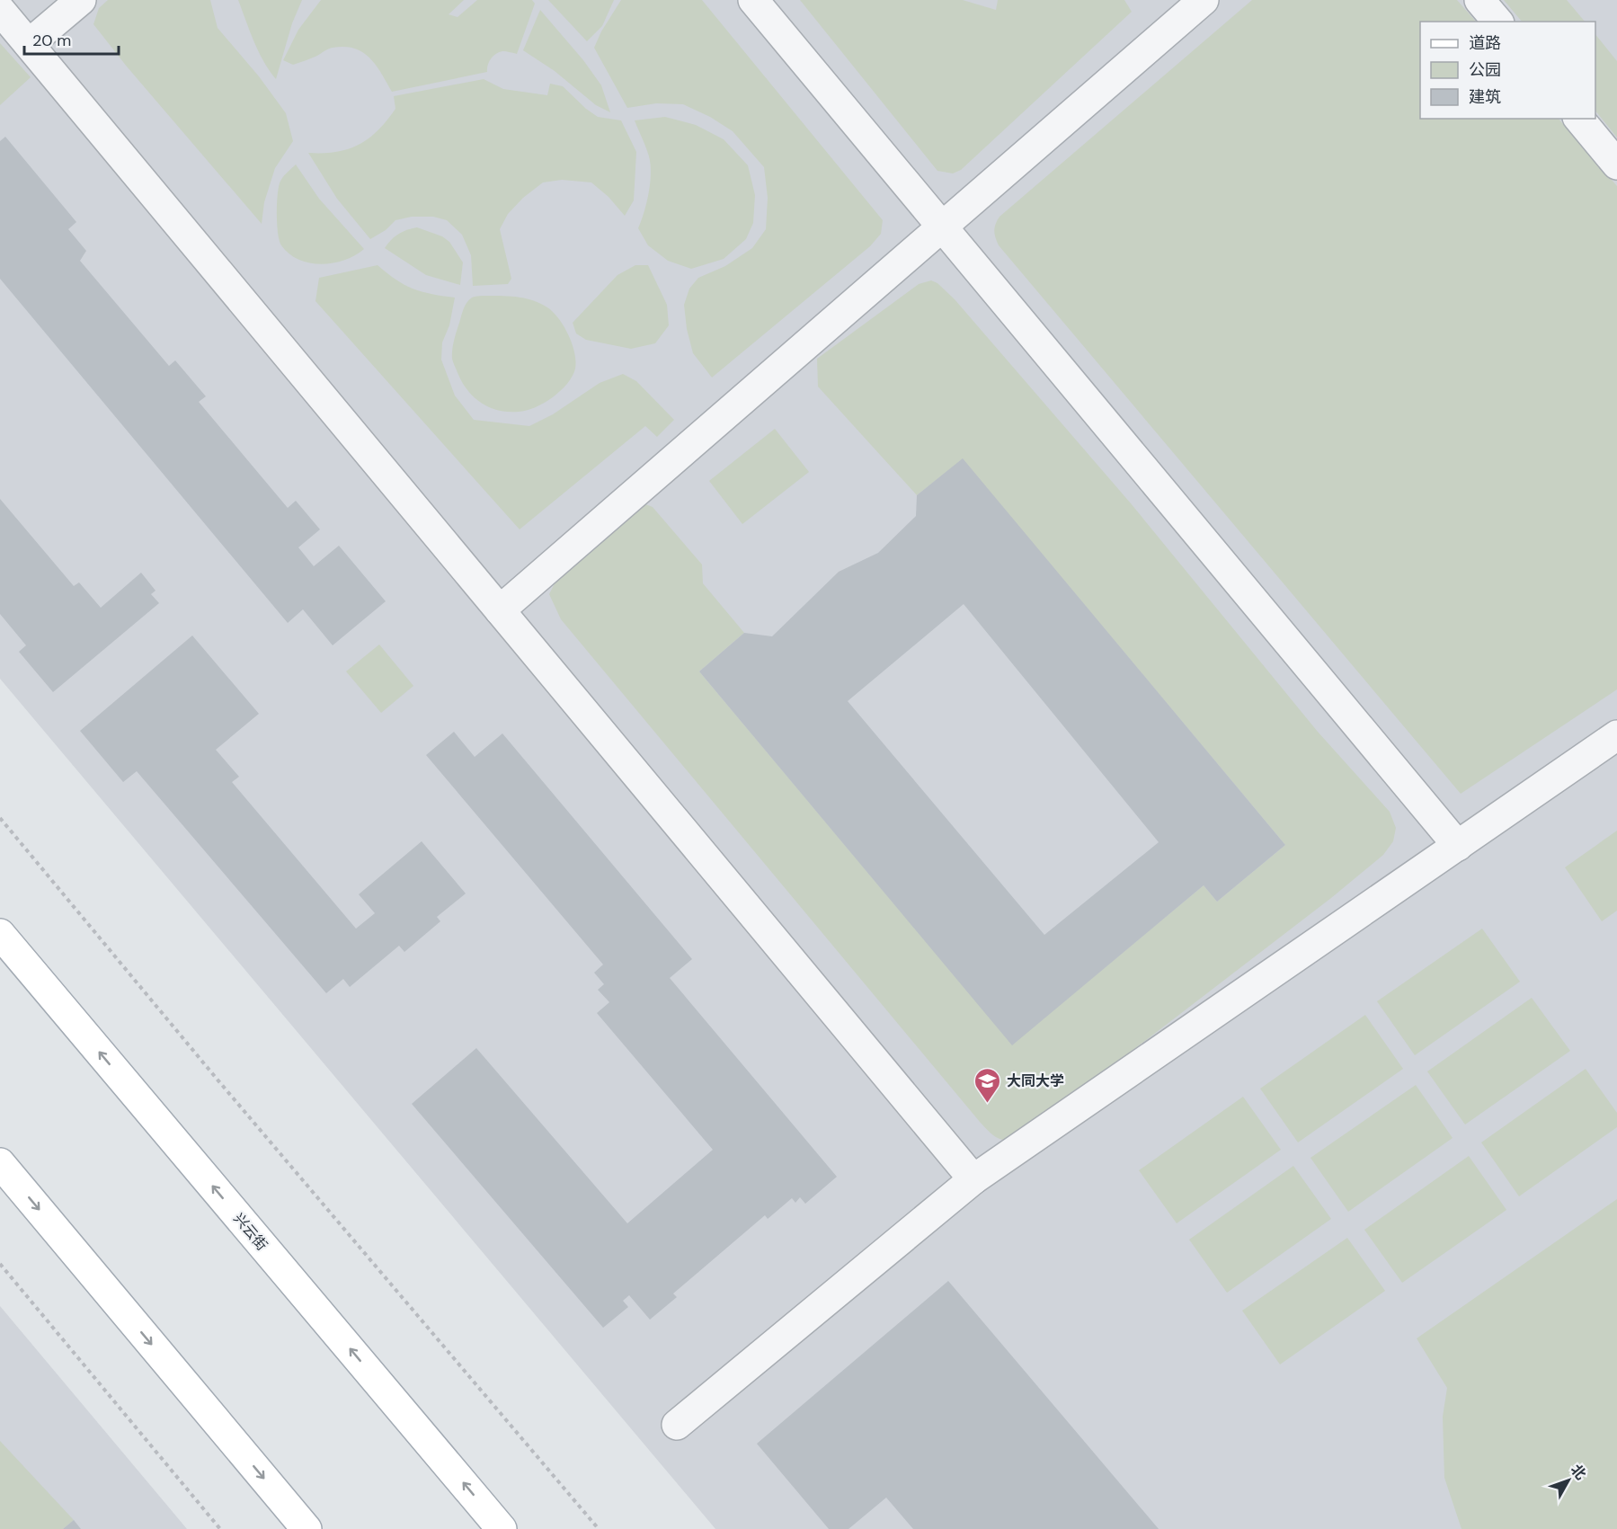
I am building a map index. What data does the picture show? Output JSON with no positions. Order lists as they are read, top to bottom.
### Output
{
  "streets": {
    "main road": ["兴云街"]
  },
  "places": {
    "school or university": ["大同大学"]
  },
  "legend": ["道路", "公园", "建筑"],
  "scale_bar": "20 m",
  "north": "top right"
}
